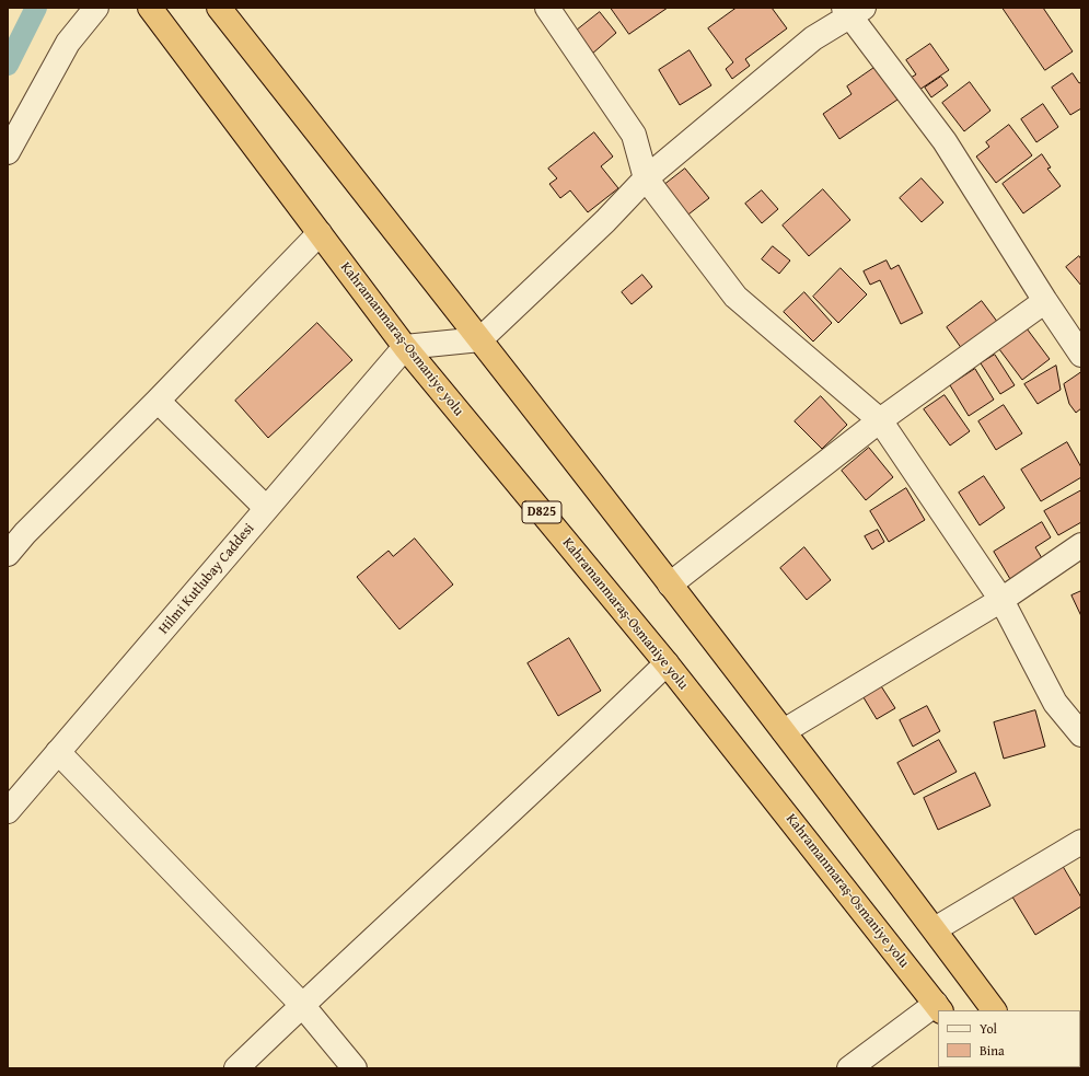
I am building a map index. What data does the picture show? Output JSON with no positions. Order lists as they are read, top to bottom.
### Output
{
  "streets": {
    "highway": ["Kahramanmaraş-Osmaniye yolu", "D825"],
    "street": ["Hilmi Kutlubay Caddesi"]
  },
  "crossings": [
    ["Kahramanmaraş-Osmaniye yolu", "Hilmi Kutlubay Caddesi"]
  ],
  "legend": ["Yol", "Bina"]
}
